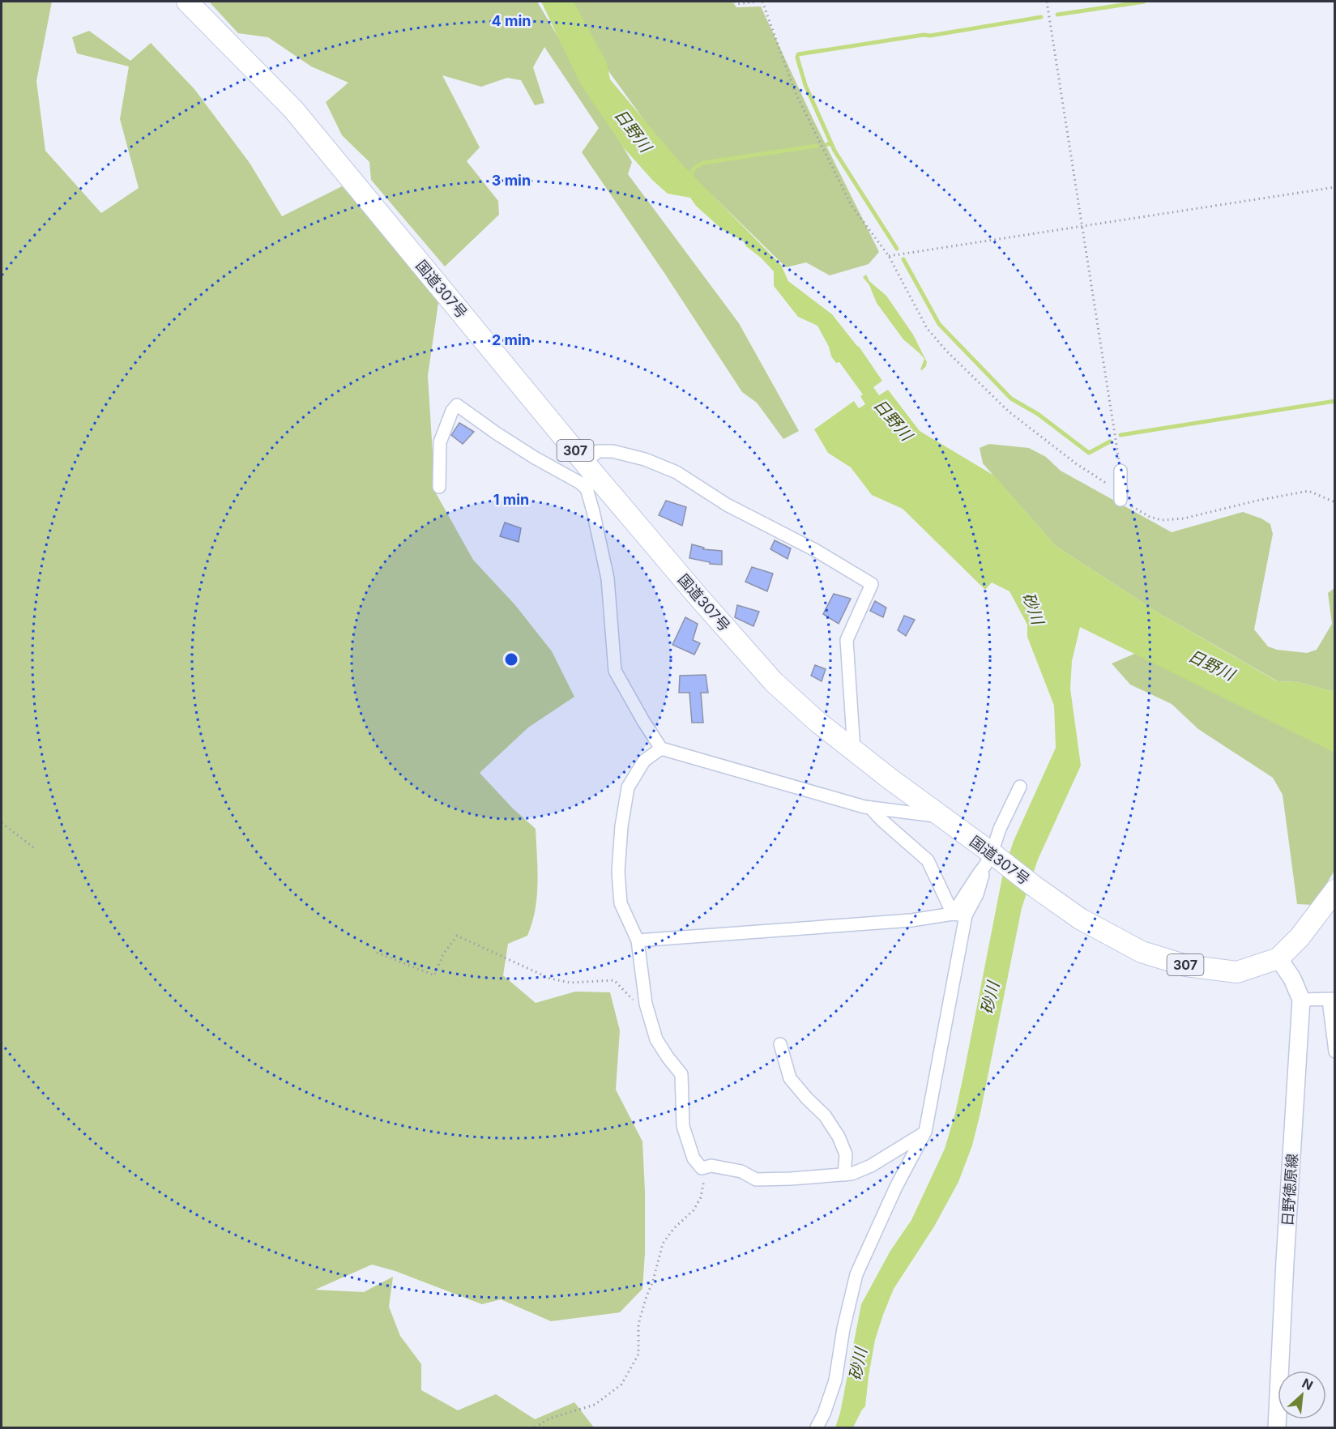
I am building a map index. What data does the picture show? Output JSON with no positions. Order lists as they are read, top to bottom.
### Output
{
  "streets": {
    "highway": ["国道307号", "307"],
    "main road": ["日野徳原線"]
  },
  "crossings": [
    ["国道307号", "日野徳原線"]
  ],
  "water": ["日野川", "砂川"],
  "north": "top right",
  "rings": [
    "4 min",
    "3 min",
    "2 min",
    "1 min"
  ]
}
